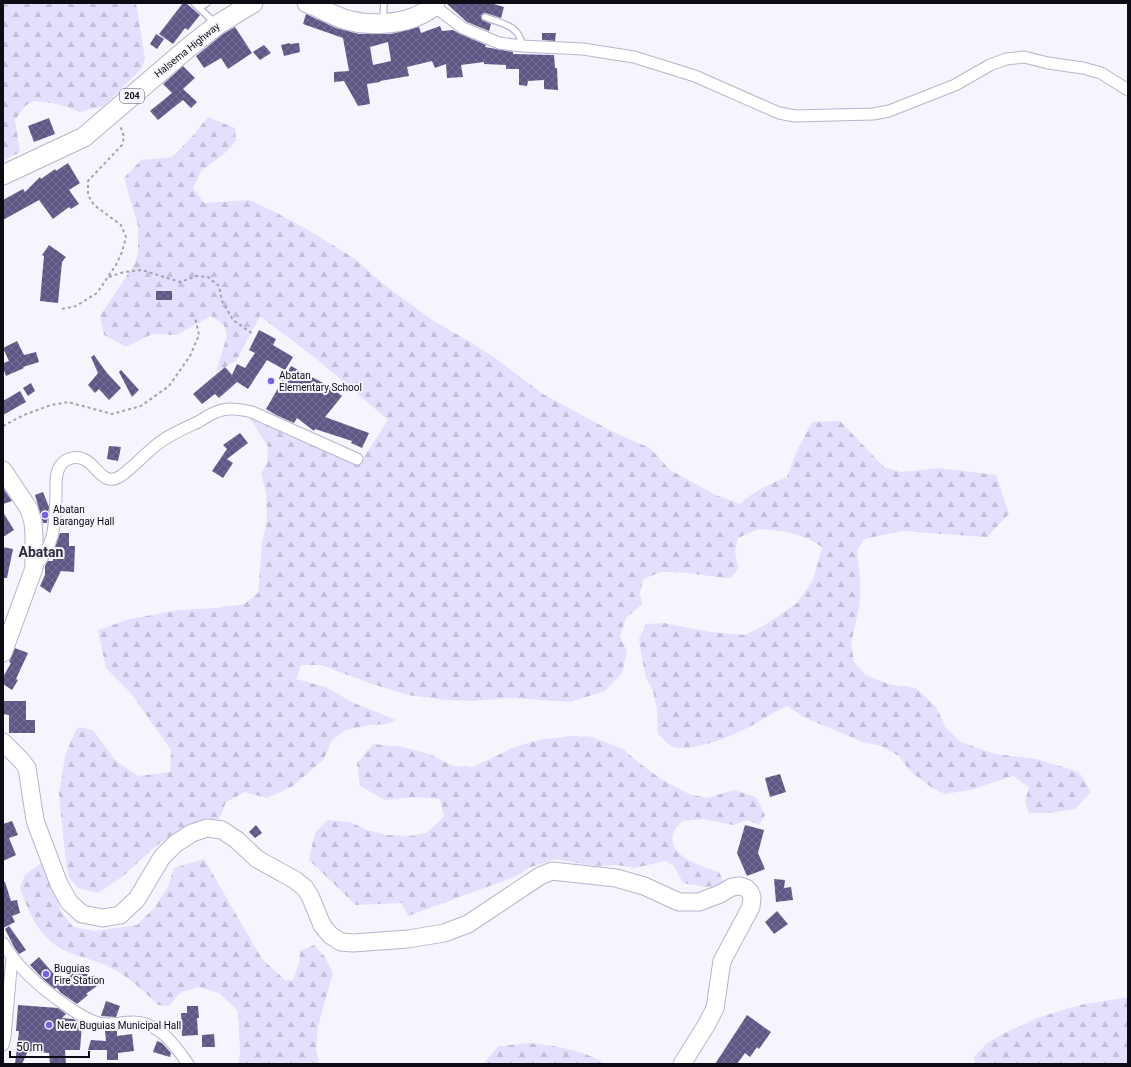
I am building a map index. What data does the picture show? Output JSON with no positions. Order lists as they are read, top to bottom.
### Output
{
  "streets": {
    "highway": ["Halsema Highway", "204"]
  },
  "districts": ["Abatan"],
  "places": [
    "Abatan Elementary School",
    "Abatan Barangay Hall",
    "Buguias Fire Station",
    "New Buguias Municipal Hall"
  ],
  "scale_bar": "50 m"
}
